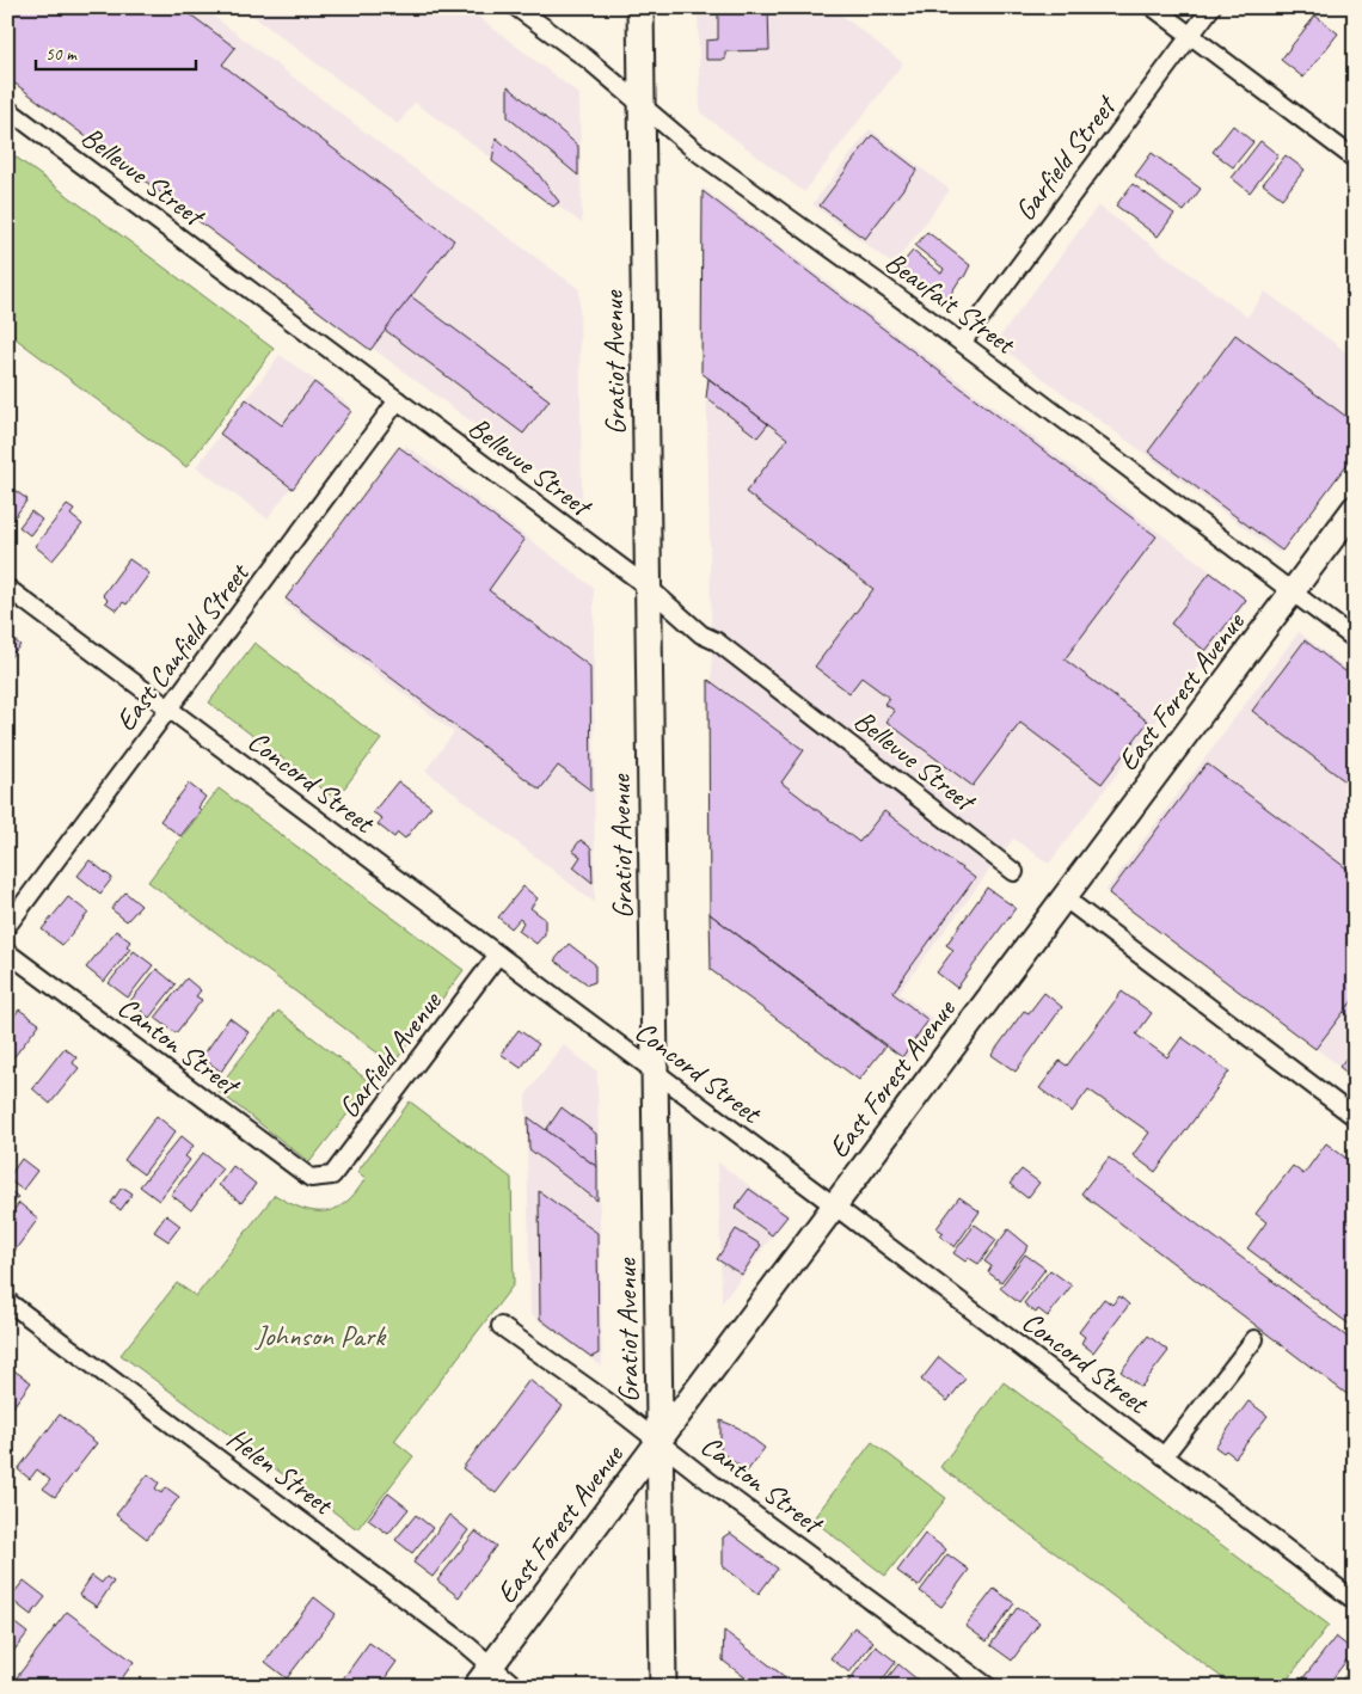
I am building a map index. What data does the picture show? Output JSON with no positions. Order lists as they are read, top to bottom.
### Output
{
  "streets": {
    "main road": ["Gratiot Avenue", "East Forest Avenue"],
    "street": [
      "Garfield Street",
      "Bellevue Street",
      "Beaufait Street",
      "East Canfield Street",
      "Concord Street",
      "Canton Street",
      "Garfield Avenue",
      "Helen Street"
    ]
  },
  "crossings": [
    ["Garfield Street", "Beaufait Street"],
    ["Bellevue Street", "Gratiot Avenue"],
    ["Bellevue Street", "East Canfield Street"],
    ["Beaufait Street", "Gratiot Avenue"],
    ["Beaufait Street", "East Forest Avenue"],
    ["Gratiot Avenue", "East Forest Avenue"],
    ["Gratiot Avenue", "Concord Street"],
    ["Gratiot Avenue", "Canton Street"],
    ["East Canfield Street", "Concord Street"],
    ["East Forest Avenue", "Concord Street"],
    ["East Forest Avenue", "Canton Street"],
    ["East Forest Avenue", "Helen Street"],
    ["Concord Street", "Garfield Avenue"],
    ["Canton Street", "Garfield Avenue"]
  ],
  "parks": ["Johnson Park"],
  "scale_bar": "50 m"
}
